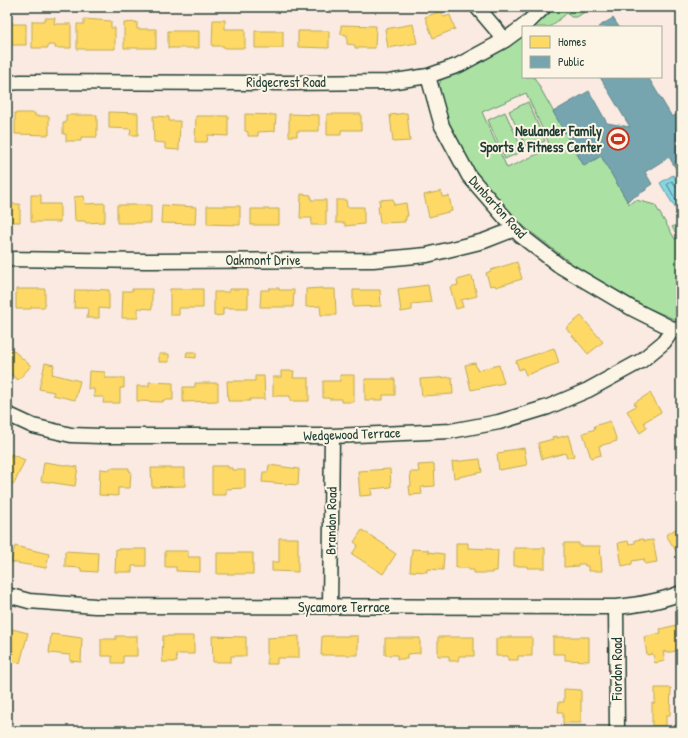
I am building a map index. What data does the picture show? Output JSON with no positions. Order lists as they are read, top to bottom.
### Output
{
  "streets": {
    "street": [
      "Ridgecrest Road",
      "Dunbarton Road",
      "Oakmont Drive",
      "Wedgewood Terrace",
      "Brandon Road",
      "Sycamore Terrace",
      "Fiordon Road"
    ]
  },
  "crossings": [
    ["Ridgecrest Road", "Dunbarton Road"],
    ["Dunbarton Road", "Oakmont Drive"],
    ["Dunbarton Road", "Wedgewood Terrace"],
    ["Wedgewood Terrace", "Brandon Road"],
    ["Brandon Road", "Sycamore Terrace"],
    ["Sycamore Terrace", "Fiordon Road"]
  ],
  "places": {
    "sports": ["Neulander Family Sports & Fitness Center"]
  },
  "legend": ["Homes", "Public"]
}
